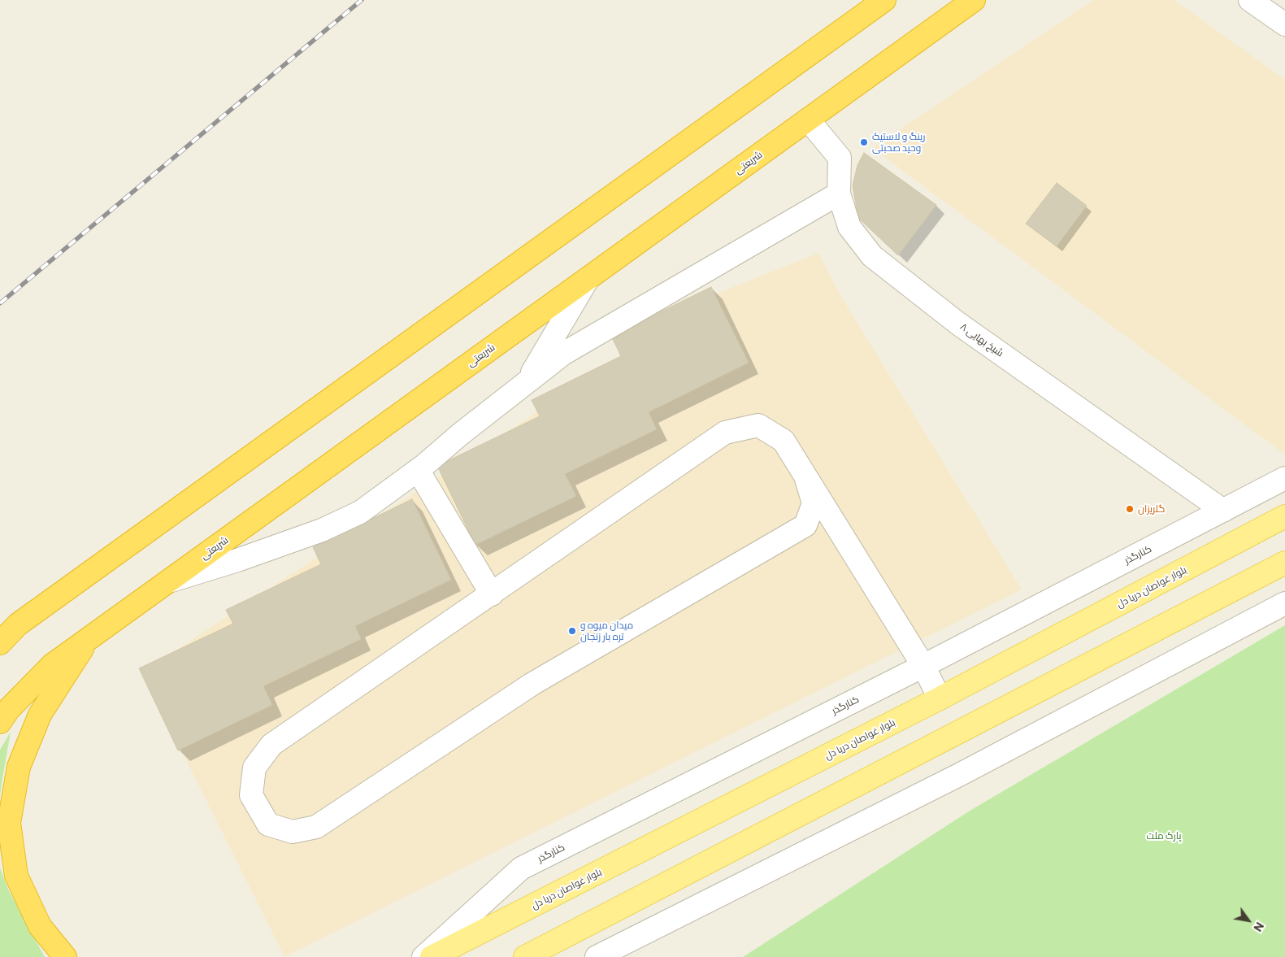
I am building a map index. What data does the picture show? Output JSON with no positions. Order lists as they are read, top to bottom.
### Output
{
  "streets": {
    "highway": ["شریعتی"],
    "main road": ["بلوار غواصان دریا دل"],
    "street": ["شیخ بهایی ۸", "کنارگذر"]
  },
  "crossings": [
    ["شریعتی", "شیخ بهایی ۸"],
    ["شیخ بهایی ۸", "کنارگذر"]
  ],
  "parks": ["پارک ملت"],
  "places": ["رینگ و لاستیک وحید صحبتی", "گلریزان", "میدان میوه و تره بار زنجان"],
  "north": "bottom right"
}
